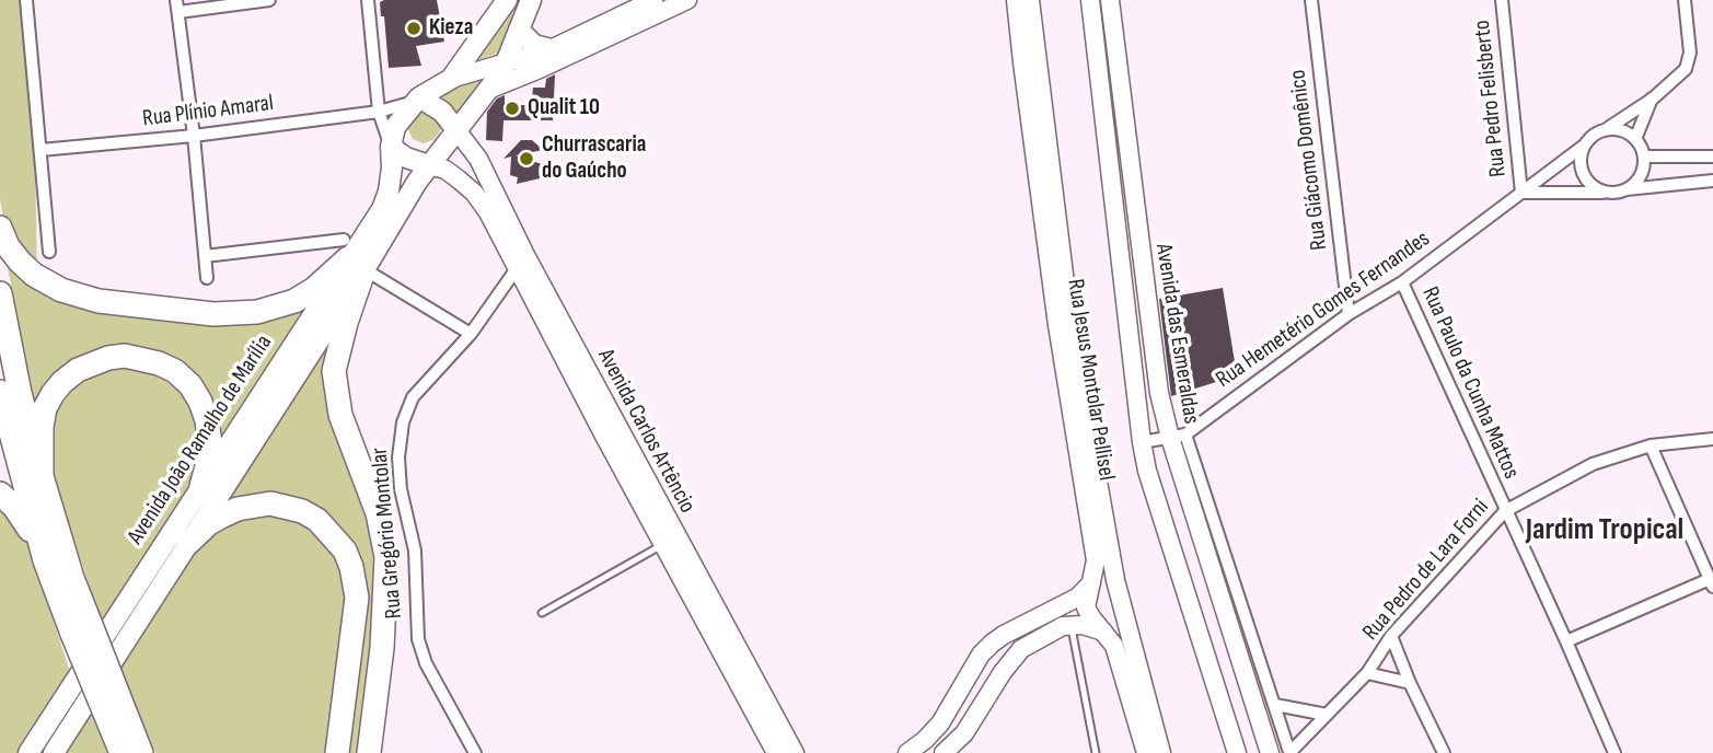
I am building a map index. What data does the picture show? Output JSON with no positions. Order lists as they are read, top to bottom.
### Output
{
  "streets": {
    "main road": [
      "Avenida das Esmeraldas",
      "Rua Jesus Montolar Pellisel",
      "Avenida Carlos Artêncio",
      "Avenida João Ramalho de Marília"
    ],
    "street": [
      "Rua Pedro Felisberto",
      "Rua Plínio Amaral",
      "Rua Giácomo Domênico",
      "Rua Hemetério Gomes Fernandes",
      "Rua Paulo da Cunha Mattos",
      "Rua Gregório Montolar",
      "Rua Pedro de Lara Forni"
    ]
  },
  "crossings": [
    ["Rua Pedro Felisberto", "Rua Hemetério Gomes Fernandes"],
    ["Rua Plínio Amaral", "Avenida Carlos Artêncio"],
    ["Rua Plínio Amaral", "Avenida João Ramalho de Marília"],
    ["Rua Giácomo Domênico", "Rua Hemetério Gomes Fernandes"],
    ["Rua Hemetério Gomes Fernandes", "Avenida das Esmeraldas"],
    ["Rua Hemetério Gomes Fernandes", "Rua Paulo da Cunha Mattos"],
    ["Rua Paulo da Cunha Mattos", "Rua Pedro de Lara Forni"],
    ["Avenida Carlos Artêncio", "Avenida João Ramalho de Marília"],
    ["Avenida Carlos Artêncio", "Rua Gregório Montolar"]
  ],
  "districts": ["Jardim Tropical"],
  "places": ["Kieza", "Qualit 10", "Churrascaria do Gaúcho"]
}
